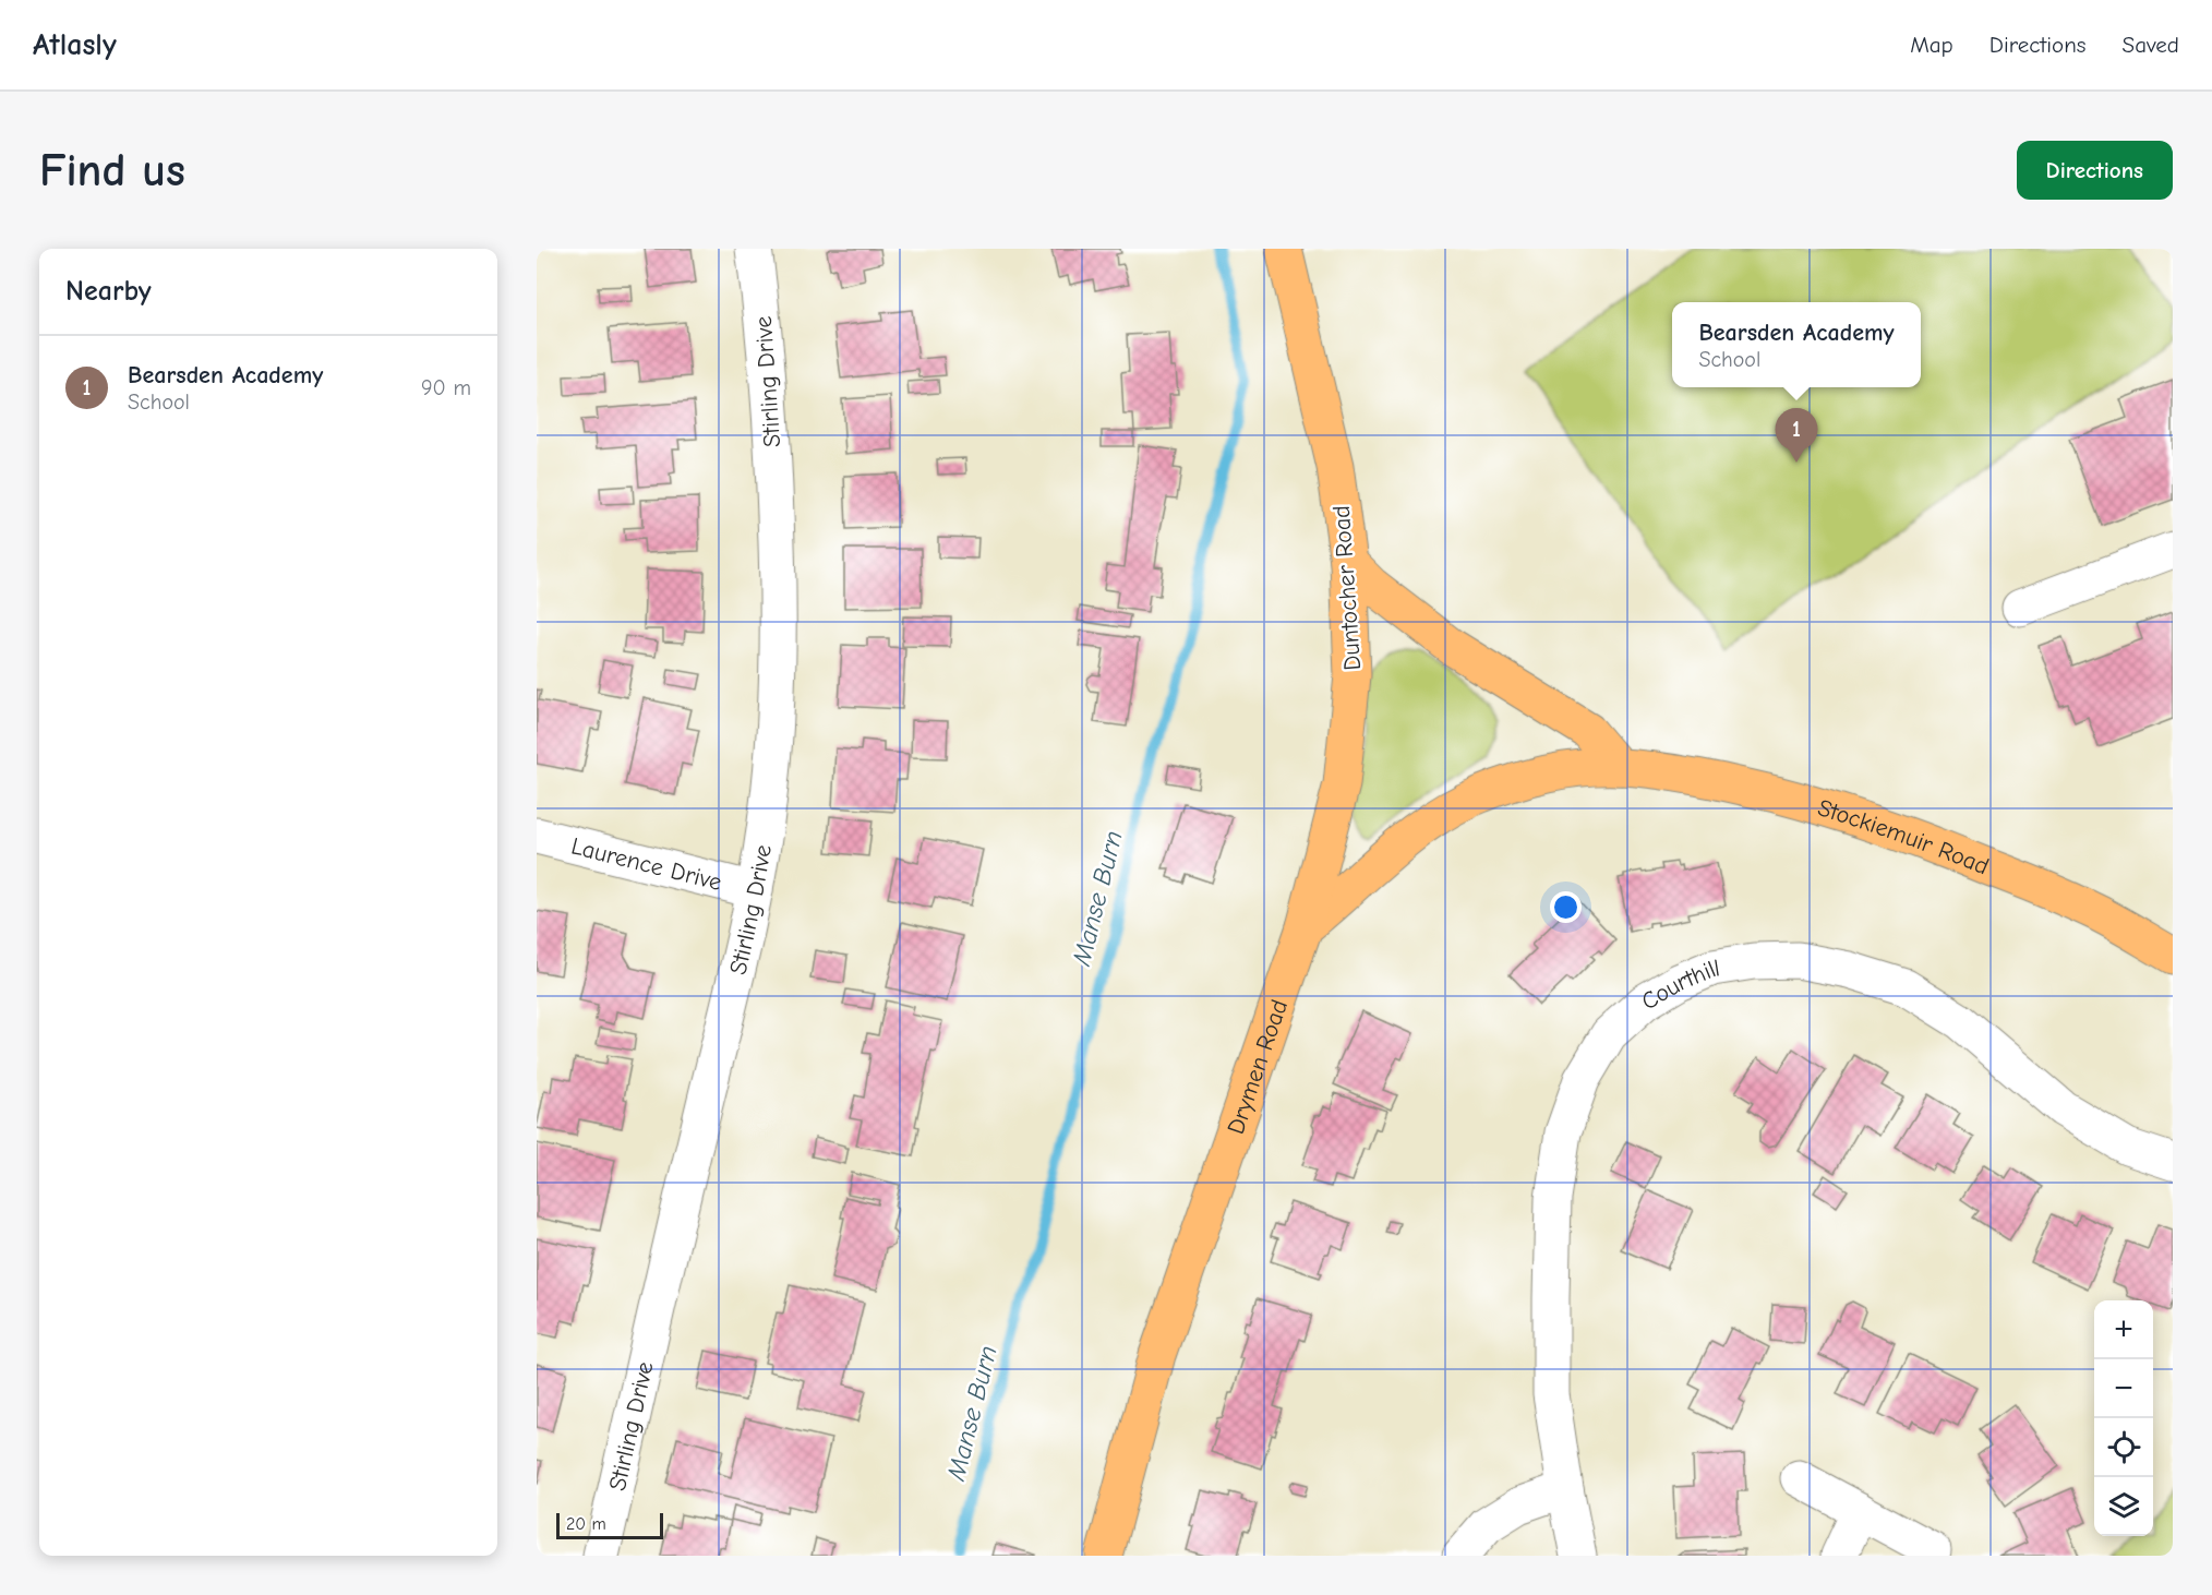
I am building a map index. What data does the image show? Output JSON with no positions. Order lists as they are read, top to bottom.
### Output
{
  "streets": {
    "main road": ["Duntocher Road", "Stockiemuir Road", "Drymen Road"],
    "street": ["Stirling Drive", "Laurence Drive", "Courthill"]
  },
  "crossings": [
    ["Stirling Drive", "Laurence Drive"],
    ["Duntocher Road", "Drymen Road"]
  ],
  "water": ["Manse Burn"],
  "scale_bar": "20 m",
  "page": {
    "header": "Atlasly",
    "nav": ["Map", "Directions", "Saved"],
    "buttons": "Directions",
    "title": "Find us",
    "heading": "Nearby",
    "popup": ["Bearsden Academy", "School"],
    "list": [
      {
        "mark": "1",
        "name": "Bearsden Academy",
        "note": "School",
        "value": "90 m"
      }
    ],
    "pins": "1",
    "map_buttons": ["+", "−"],
    "scale": "20 m"
  }
}
